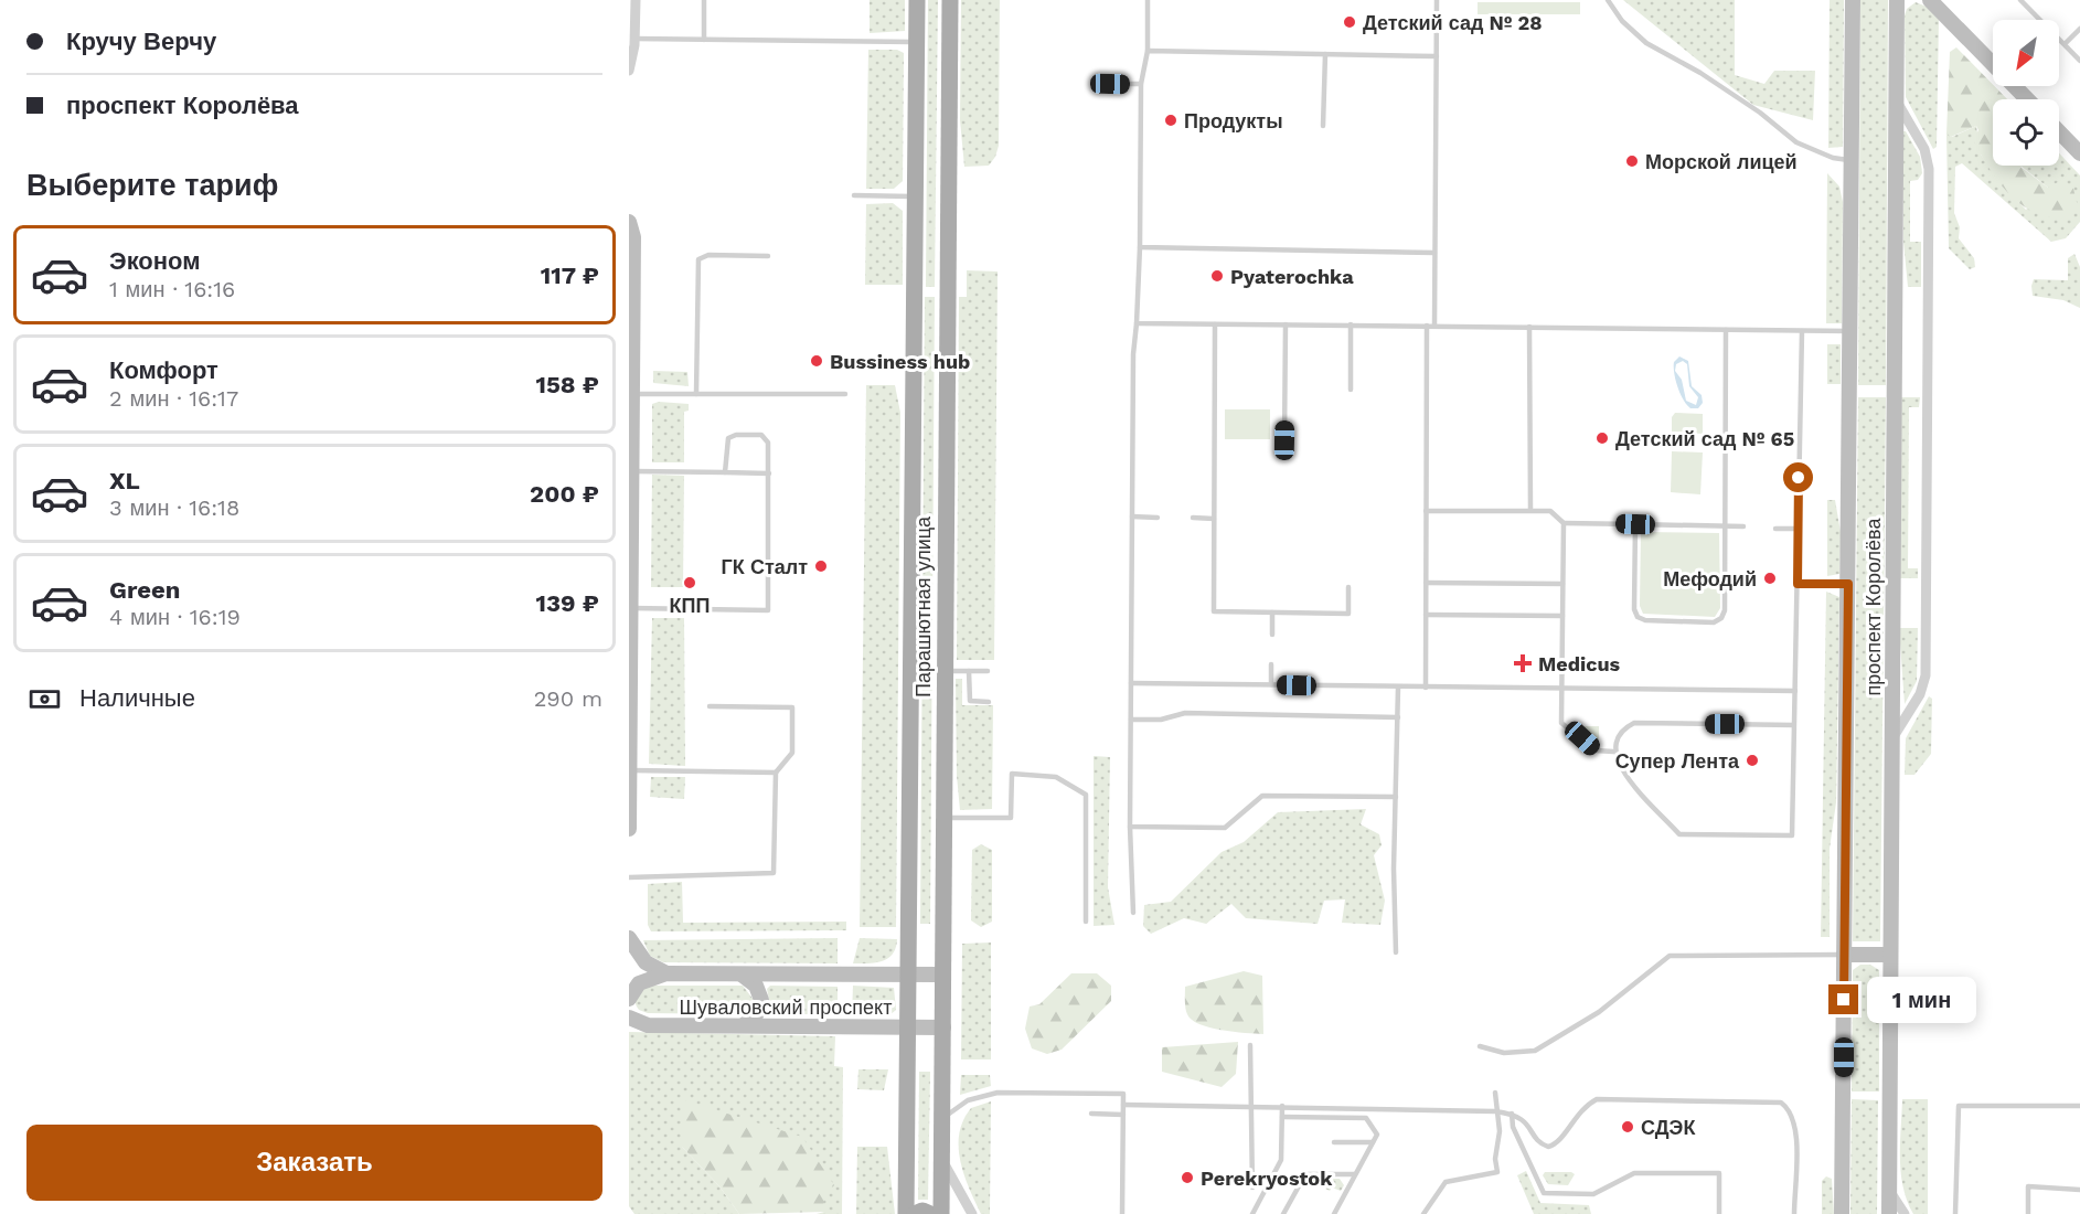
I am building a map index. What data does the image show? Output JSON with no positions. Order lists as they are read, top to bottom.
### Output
{
  "streets": {
    "main road": ["Парашютная улица"],
    "street": ["проспект Королёва", "Шуваловский проспект"]
  },
  "crossings": [
    ["Парашютная улица", "Шуваловский проспект"]
  ],
  "places": {
    "other": [
      "Детский сад № 28",
      "Продукты",
      "Морской лицей",
      "Pyaterochka",
      "Bussiness hub",
      "Детский сад № 65",
      "ГК Сталт",
      "Мефодий",
      "КПП",
      "Супер Лента",
      "СДЭК",
      "Perekryostok"
    ],
    "health": ["Medicus"]
  },
  "north": "bottom left",
  "page": {
    "banner": ["Кручу Верчу", "проспект Королёва"],
    "heading": "Выберите тариф",
    "list": [
      {
        "name": "Эконом",
        "note": "1 мин · 16:16",
        "value": "117 ₽"
      },
      {
        "name": "Комфорт",
        "note": "2 мин · 16:17",
        "value": "158 ₽"
      },
      {
        "name": "XL",
        "note": "3 мин · 16:18",
        "value": "200 ₽"
      },
      {
        "name": "Green",
        "note": "4 мин · 16:19",
        "value": "139 ₽"
      }
    ],
    "pay": ["Наличные", "290 m"],
    "bubble": "1 мин",
    "buttons": "Заказать"
  }
}
